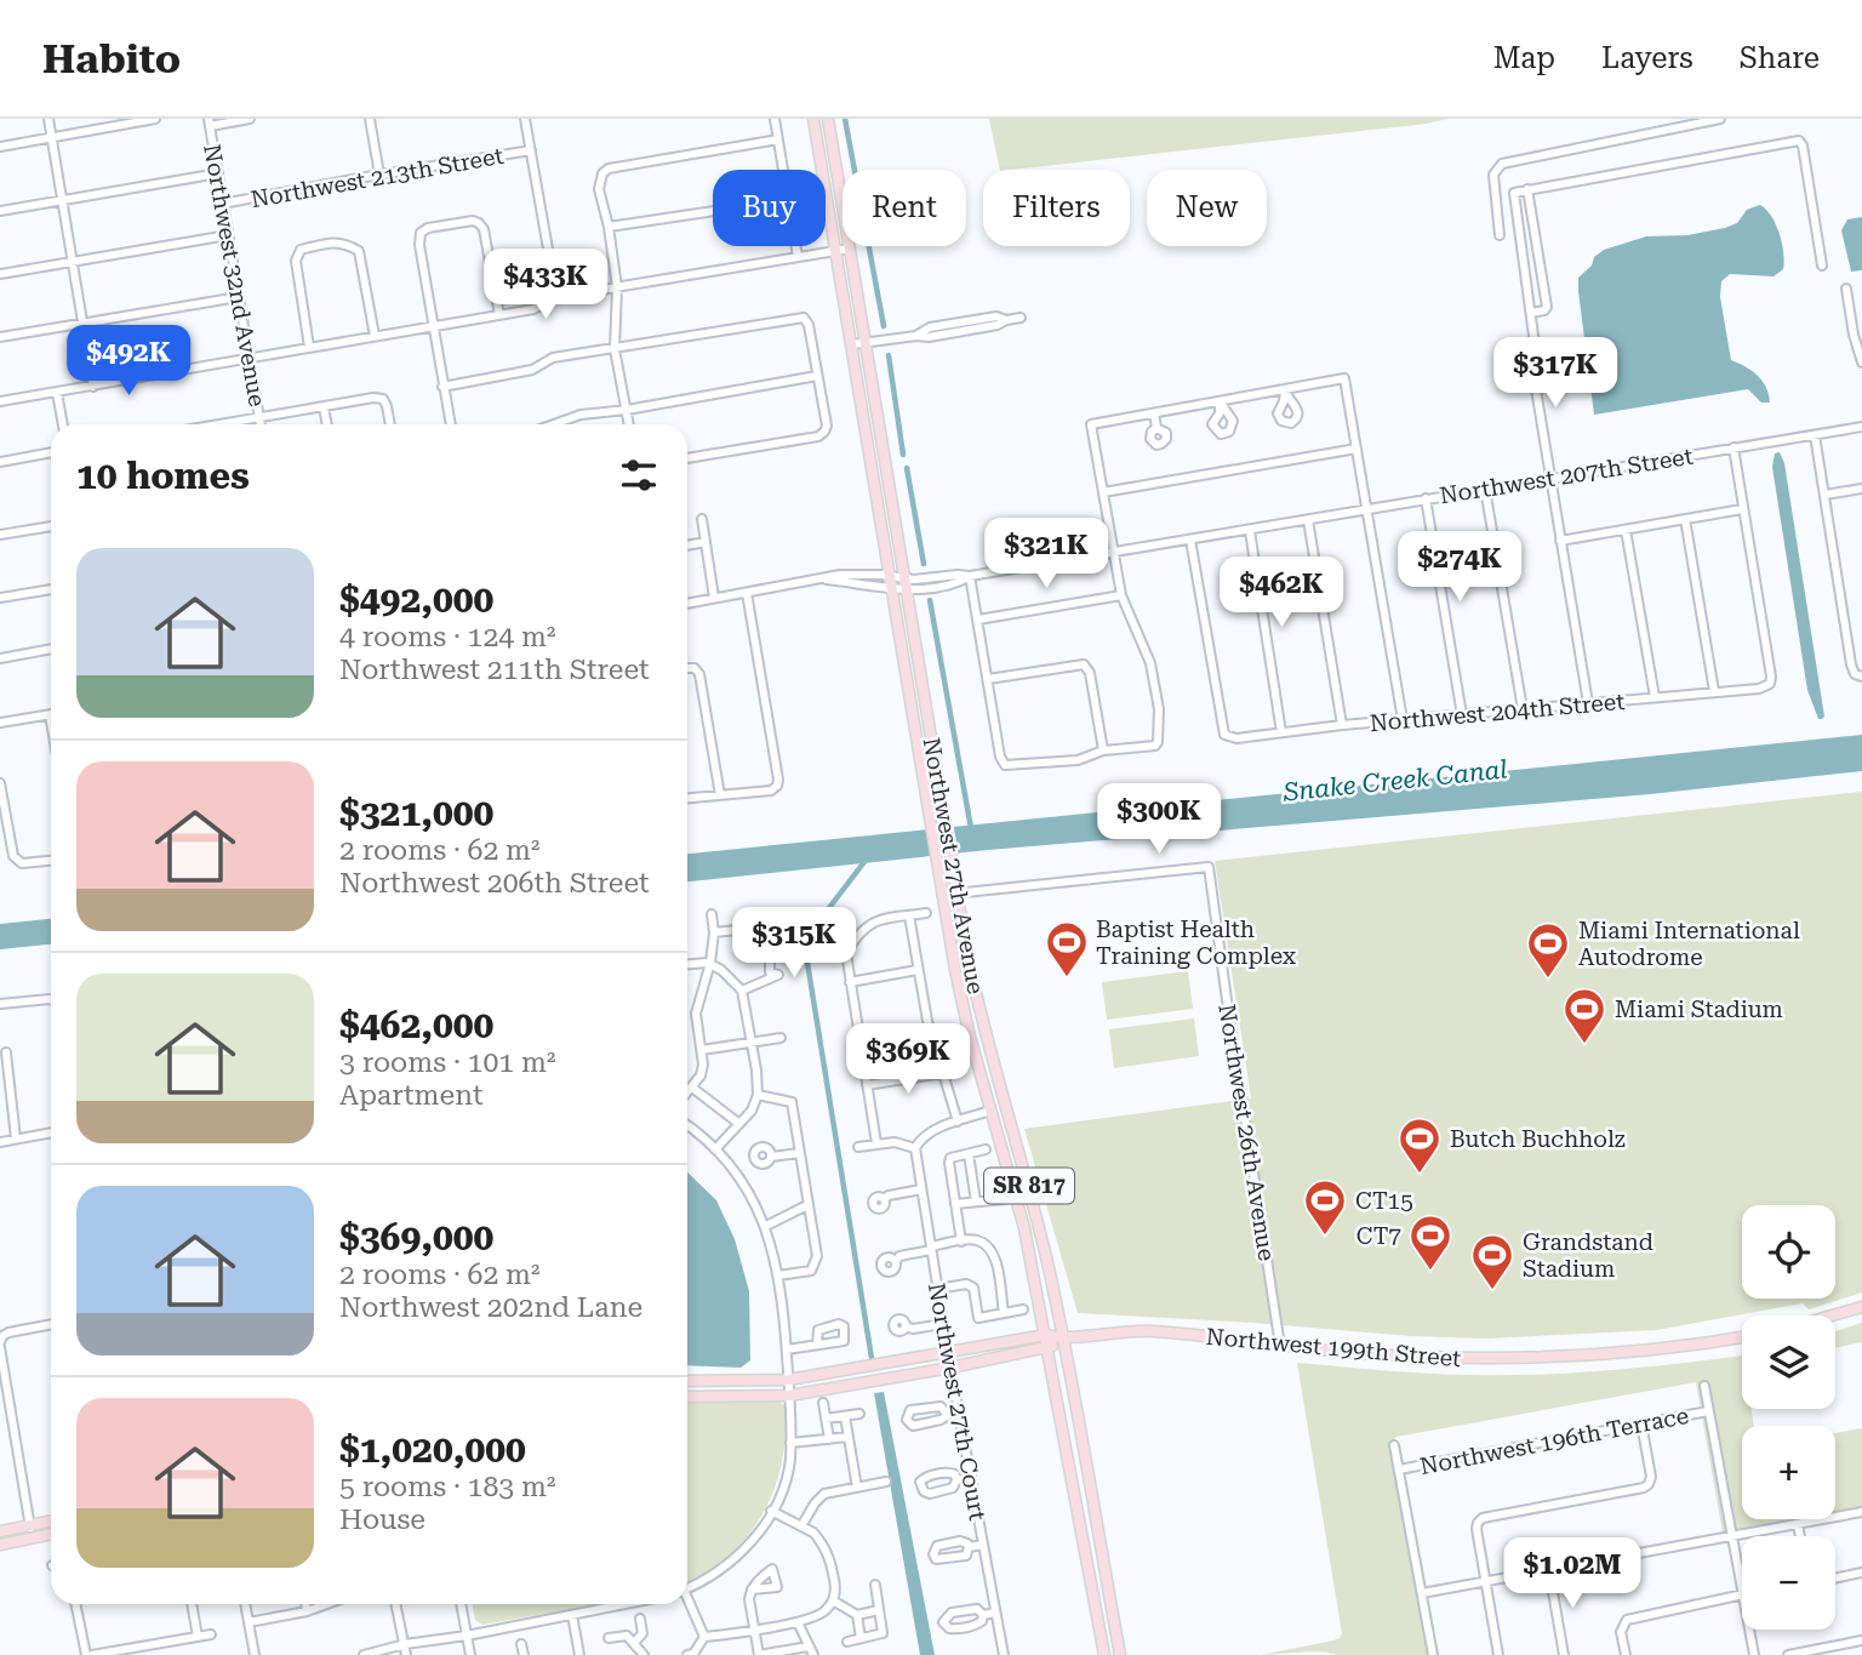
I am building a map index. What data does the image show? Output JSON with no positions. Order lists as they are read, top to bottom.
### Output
{
  "streets": {
    "main road": ["Northwest 27th Avenue", "SR 817", "Northwest 199th Street"],
    "street": [
      "Northwest 213th Street",
      "Northwest 32nd Avenue",
      "Northwest 207th Street",
      "Northwest 204th Street",
      "Northwest 26th Avenue",
      "Northwest 27th Court",
      "Northwest 196th Terrace"
    ]
  },
  "crossings": [
    ["Northwest 213th Street", "Northwest 32nd Avenue"],
    ["Northwest 207th Street", "Northwest 204th Street"],
    ["Northwest 207th Street", "Northwest 27th Avenue"],
    ["Northwest 27th Avenue", "Northwest 26th Avenue"],
    ["Northwest 27th Avenue", "Northwest 199th Street"],
    ["Northwest 26th Avenue", "Northwest 199th Street"],
    ["Northwest 199th Street", "Northwest 27th Court"]
  ],
  "water": ["Snake Creek Canal"],
  "places": {
    "sports": [
      "Baptist Health Training Complex",
      "Miami International Autodrome",
      "Miami Stadium",
      "Butch Buchholz",
      "CT15",
      "CT7",
      "Grandstand Stadium"
    ]
  },
  "page": {
    "header": "Habito",
    "nav": ["Map", "Layers", "Share"],
    "chip": [
      "Buy",
      "Rent",
      "Filters",
      "New"
    ],
    "price": [
      "$433K",
      "$492K",
      "$317K",
      "$321K",
      "$274K",
      "$462K",
      "$300K",
      "$315K",
      "$369K",
      "$1.02M"
    ],
    "heading": "10 homes",
    "list": [
      {
        "name": "$492,000",
        "note": "4 rooms · 124 m² · Northwest 211th Street"
      },
      {
        "name": "$321,000",
        "note": "2 rooms · 62 m² · Northwest 206th Street"
      },
      {
        "name": "$462,000",
        "note": "3 rooms · 101 m² · Apartment"
      },
      {
        "name": "$369,000",
        "note": "2 rooms · 62 m² · Northwest 202nd Lane"
      },
      {
        "name": "$1,020,000",
        "note": "5 rooms · 183 m² · House"
      }
    ],
    "map_buttons": ["+", "−"]
  }
}
